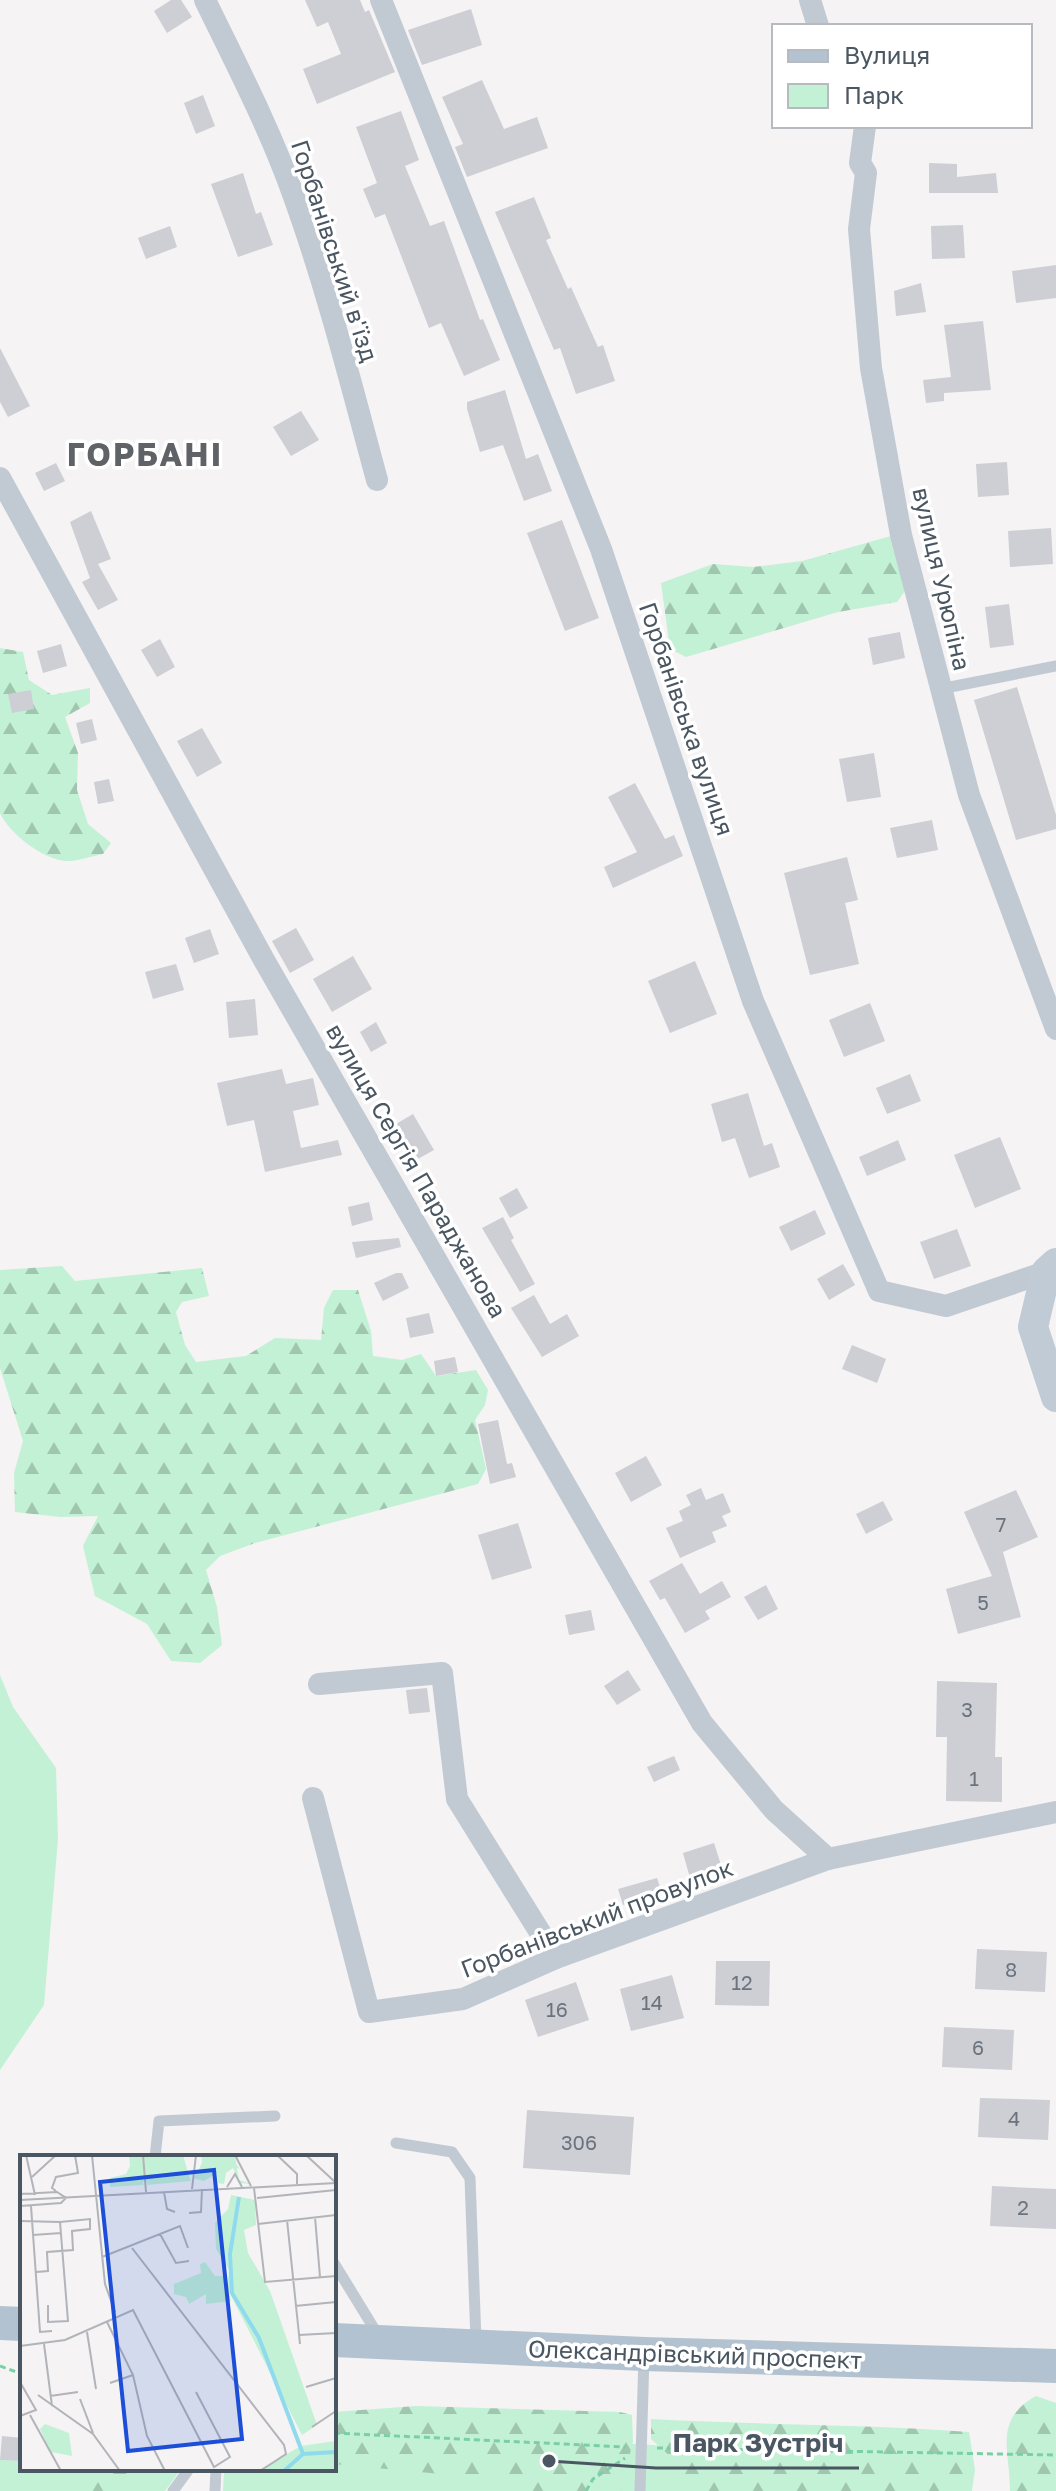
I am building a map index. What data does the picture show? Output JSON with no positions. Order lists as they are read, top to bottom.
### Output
{
  "streets": {
    "main road": ["Олександрівський проспект"],
    "street": [
      "Горбанівський в'їзд",
      "вулиця Урюпіна",
      "Горбанівська вулиця",
      "вулиця Сергія Параджанова",
      "Горбанівський провулок"
    ]
  },
  "crossings": [
    ["вулиця Сергія Параджанова", "Горбанівський провулок"]
  ],
  "districts": ["ГОРБАНІ"],
  "places": ["Парк Зустріч"],
  "house_numbers": [
    "7",
    "5",
    "3",
    "1",
    "8",
    "12",
    "14",
    "16",
    "6",
    "4",
    "306",
    "2"
  ],
  "legend": ["Вулиця", "Парк"]
}
